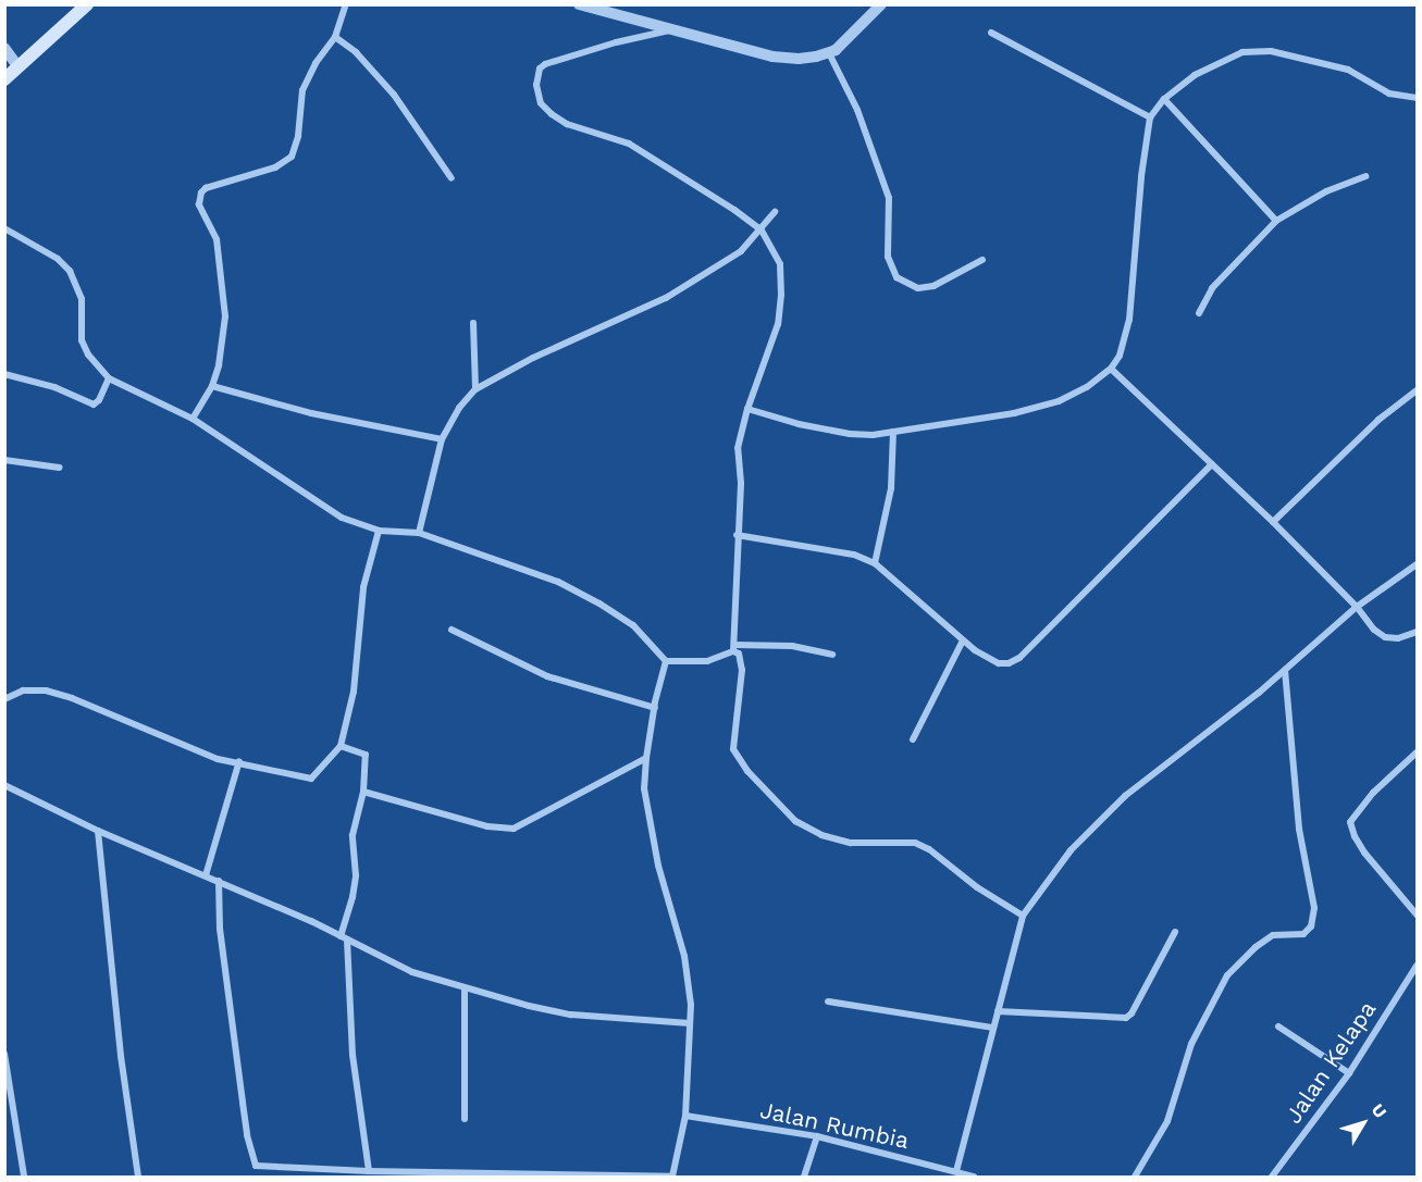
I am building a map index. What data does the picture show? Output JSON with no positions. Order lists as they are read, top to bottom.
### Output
{
  "streets": {
    "street": ["Jalan Kelapa", "Jalan Rumbia"]
  },
  "north": "top right"
}
